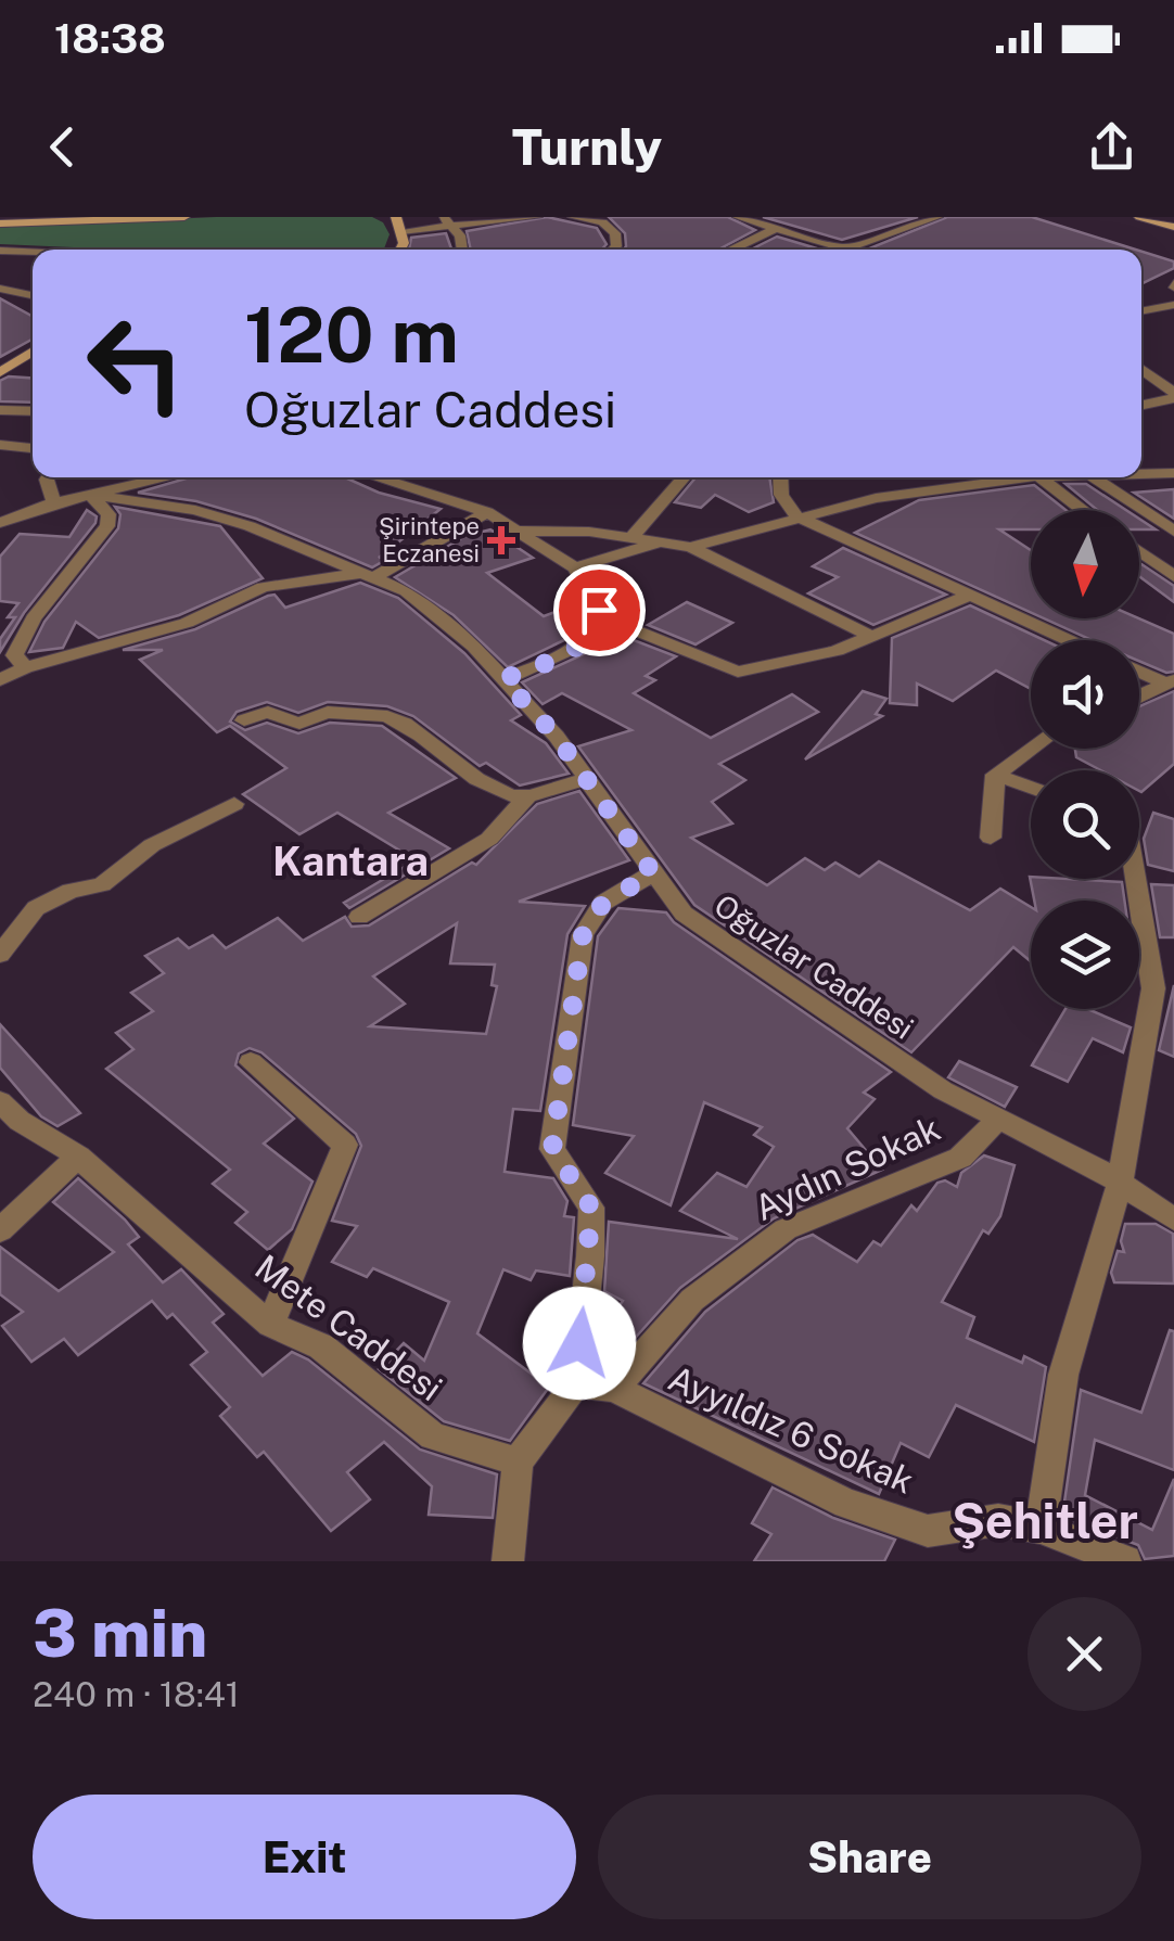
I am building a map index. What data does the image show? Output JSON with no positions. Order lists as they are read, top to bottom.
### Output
{
  "streets": {
    "street": [
      "Oğuzlar Caddesi",
      "Aydın Sokak",
      "Mete Caddesi",
      "Ayyıldız 6 Sokak"
    ]
  },
  "crossings": [
    ["Oğuzlar Caddesi", "Aydın Sokak"],
    ["Aydın Sokak", "Ayyıldız 6 Sokak"]
  ],
  "districts": ["Kantara", "Şehitler"],
  "places": {
    "health": ["Şirintepe Eczanesi"]
  },
  "north": "bottom",
  "page": {
    "status": "18:38",
    "header": "Turnly",
    "turn": ["120 m", "Oğuzlar Caddesi"],
    "heading": ["3 min", "240 m · 18:41"],
    "buttons": ["Exit", "Share"]
  }
}
